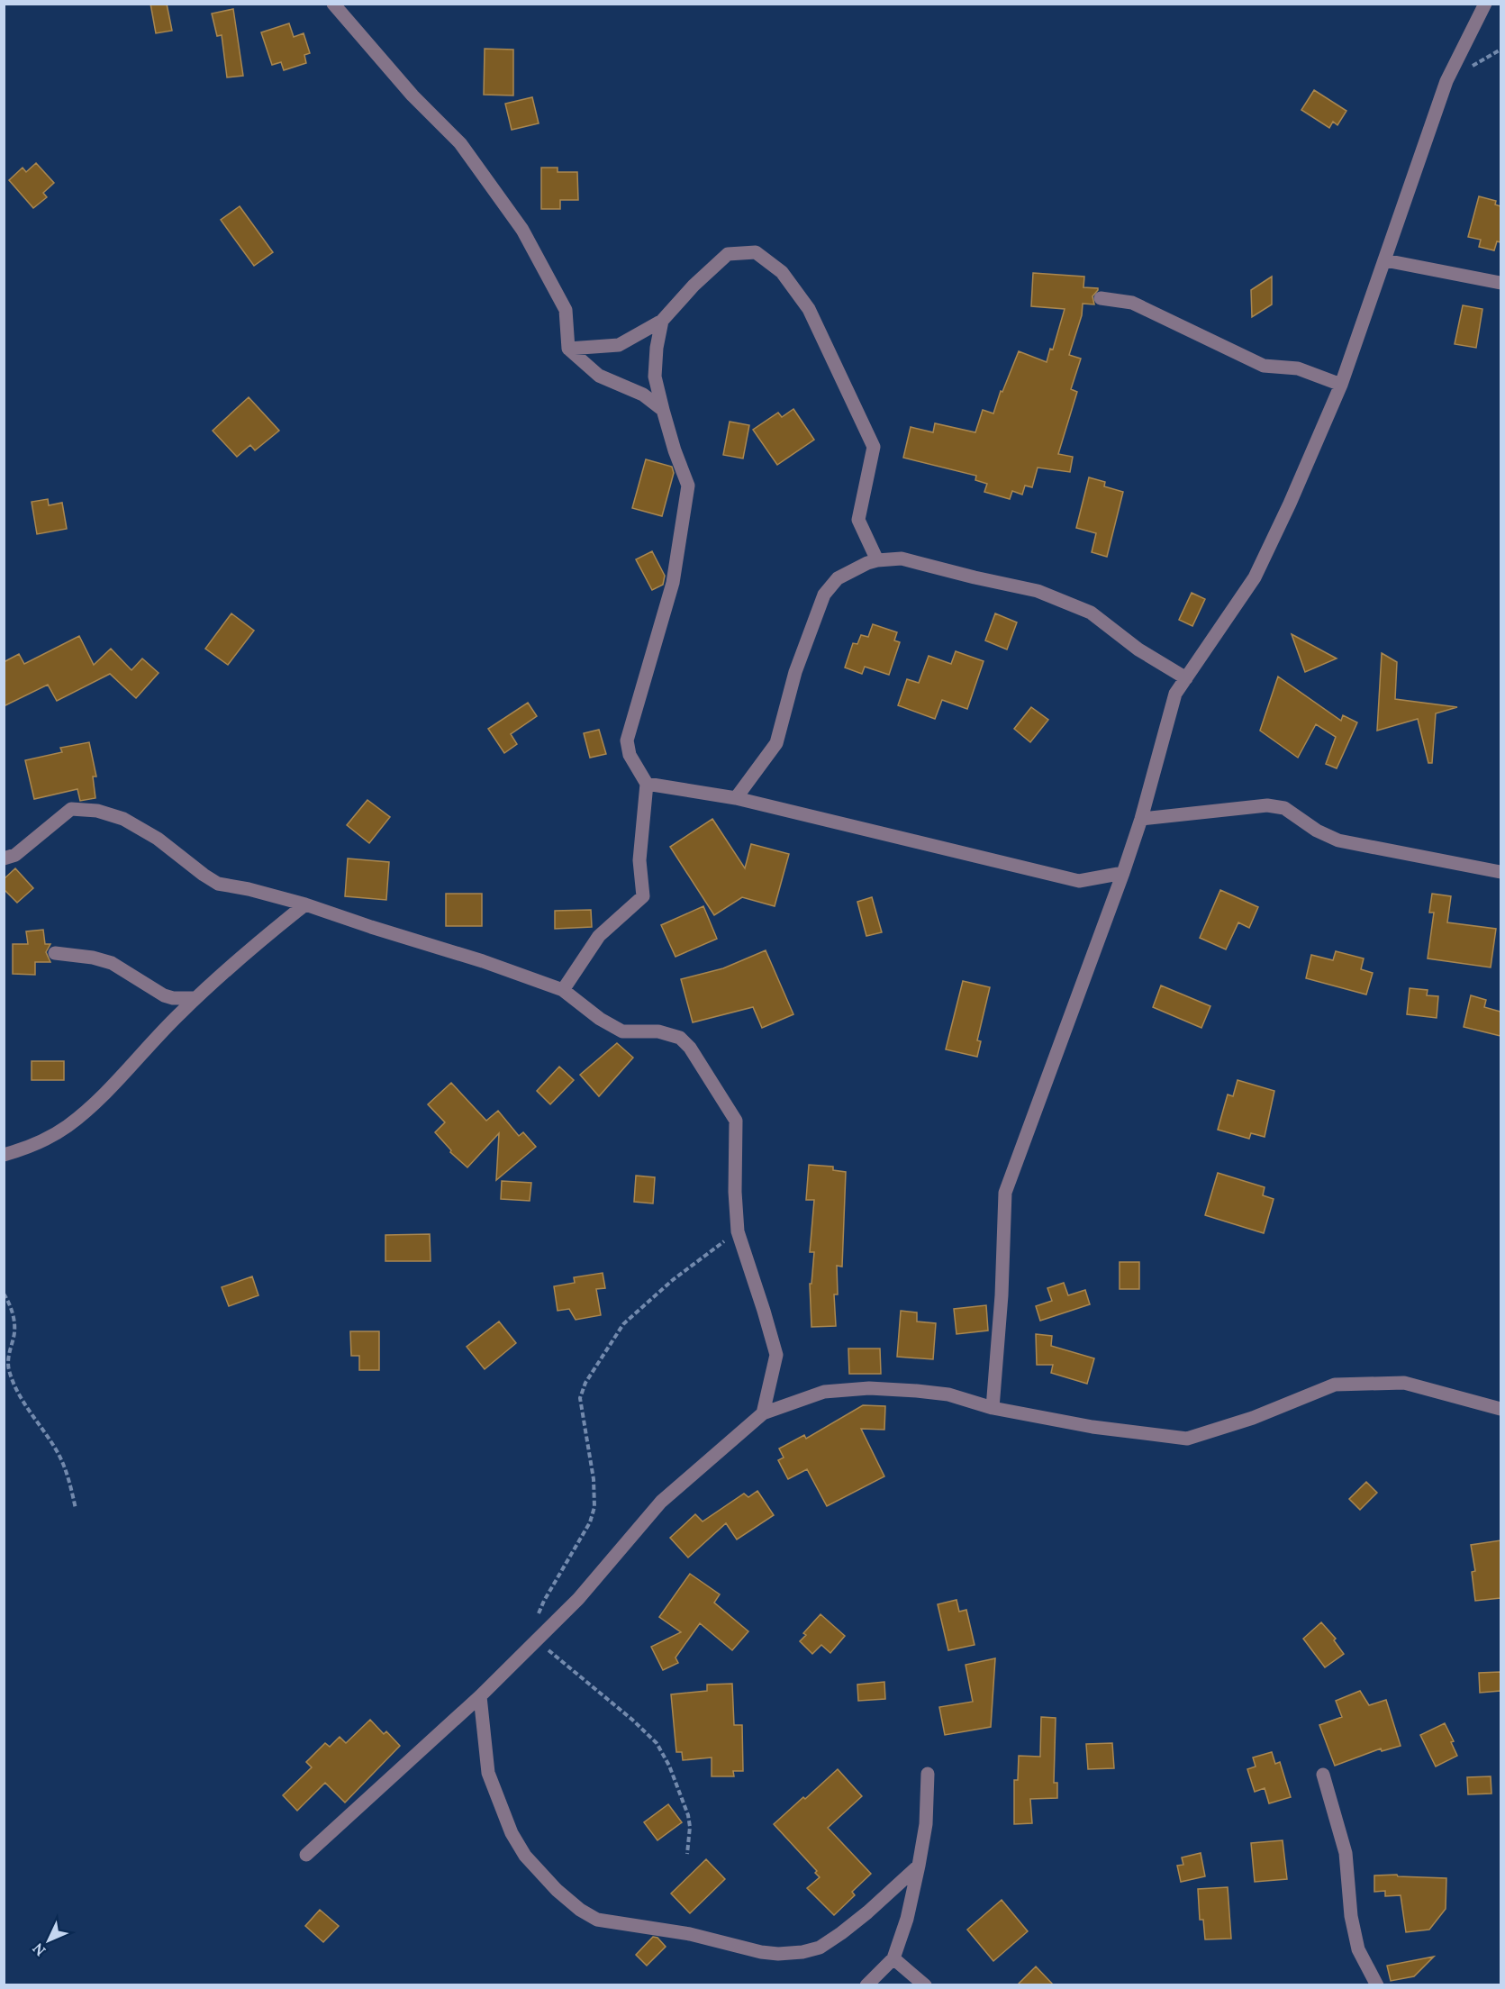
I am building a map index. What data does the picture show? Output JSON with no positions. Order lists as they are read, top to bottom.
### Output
{
  "north": "bottom left"
}
